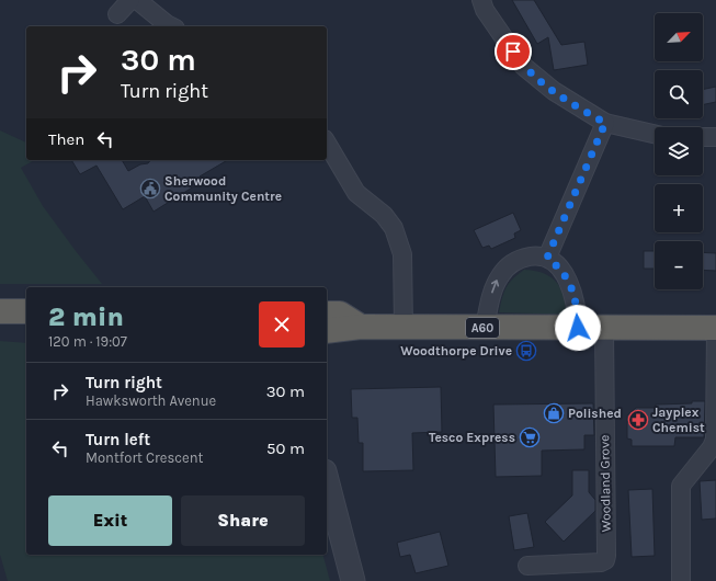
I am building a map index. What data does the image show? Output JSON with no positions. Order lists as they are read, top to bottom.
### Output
{
  "streets": {
    "highway": ["A60"],
    "street": ["Woodland Grove"]
  },
  "crossings": [
    ["A60", "Woodland Grove"]
  ],
  "places": {
    "public building": ["Sherwood Community Centre"],
    "bus stop": ["Woodthorpe Drive"],
    "shop": ["Polished"],
    "pharmacy": ["Jayplex Chemist"],
    "supermarket": ["Tesco Express"]
  },
  "north": "top right",
  "page": {
    "map_buttons": ["+", "−"],
    "turn": ["30 m", "Turn right"],
    "then": "Then",
    "heading": ["2 min", "120 m · 19:07"],
    "list": [
      {
        "name": "Turn right",
        "note": "Hawksworth Avenue",
        "value": "30 m"
      },
      {
        "name": "Turn left",
        "note": "Montfort Crescent",
        "value": "50 m"
      }
    ],
    "buttons": ["Exit", "Share"]
  }
}
